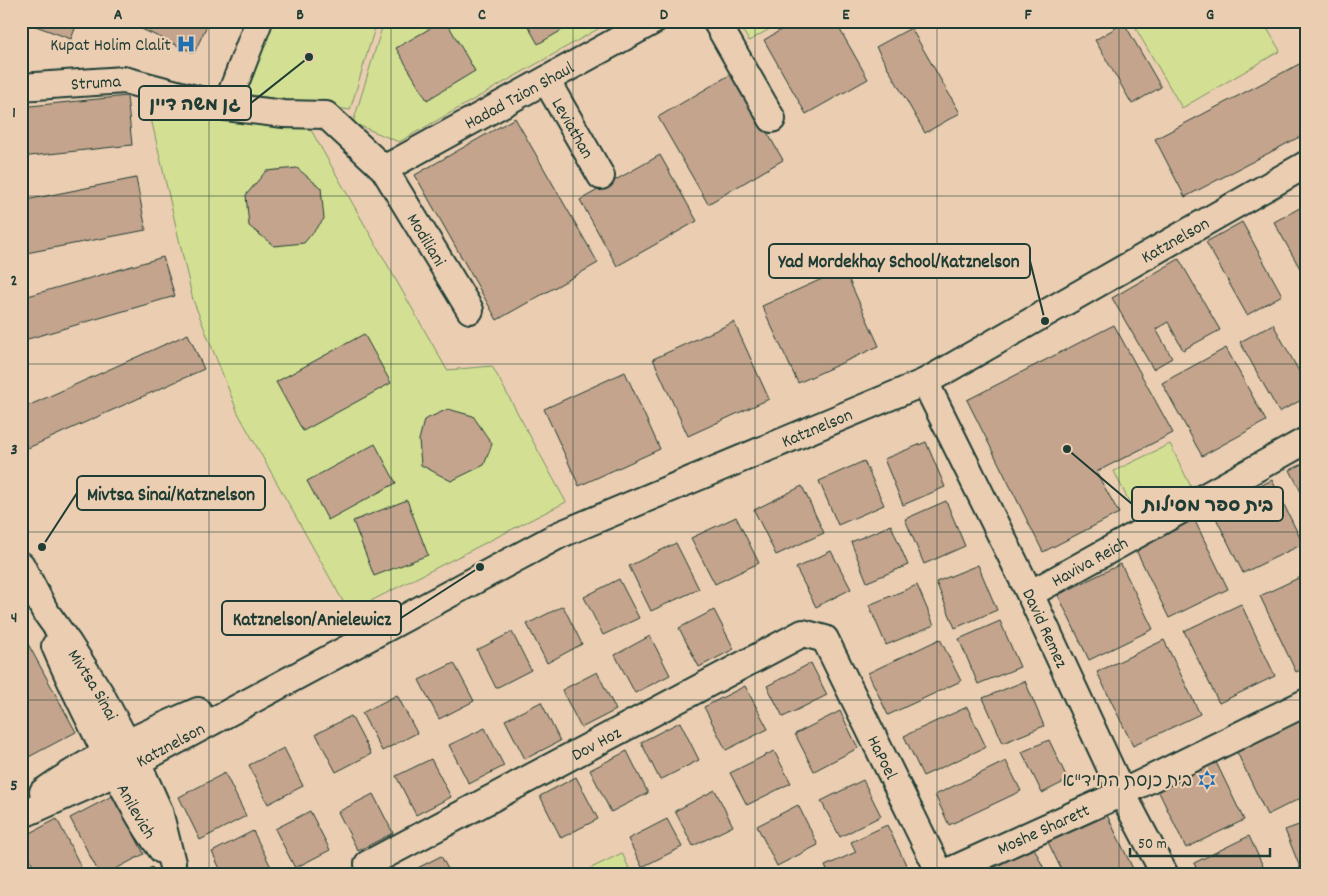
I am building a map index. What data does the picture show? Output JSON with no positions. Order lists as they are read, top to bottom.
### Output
{
  "streets": {
    "street": [
      "Struma",
      "Hadad Tzion Shaul",
      "Leviathan",
      "Modiliani",
      "Katznelson",
      "Haviva Reich",
      "David Remez",
      "Mivtsa Sinai",
      "Dov Hoz",
      "HaPoel",
      "Anilevich",
      "Moshe Sharett"
    ]
  },
  "crossings": [
    ["Struma", "Hadad Tzion Shaul"],
    ["Struma", "Modiliani"],
    ["Hadad Tzion Shaul", "Leviathan"],
    ["Hadad Tzion Shaul", "Modiliani"],
    ["Katznelson", "David Remez"],
    ["Katznelson", "Mivtsa Sinai"],
    ["Katznelson", "Anilevich"],
    ["Haviva Reich", "David Remez"],
    ["David Remez", "Moshe Sharett"],
    ["Mivtsa Sinai", "Anilevich"],
    ["Dov Hoz", "HaPoel"],
    ["HaPoel", "Moshe Sharett"]
  ],
  "places": {
    "hospital": ["Kupat Holim Clalit"],
    "other": [
      "גן משה דיין",
      "Yad Mordekhay School/Katznelson",
      "בית ספר מסילות",
      "Mivtsa Sinai/Katznelson",
      "Katznelson/Anielewicz"
    ],
    "synagogue": ["בית כנסת החיד\"א"]
  },
  "scale_bar": "50 m",
  "grid": {
    "columns": [
      "A",
      "B",
      "C",
      "D",
      "E",
      "F",
      "G"
    ],
    "rows": [
      "1",
      "2",
      "3",
      "4",
      "5"
    ]
  }
}
